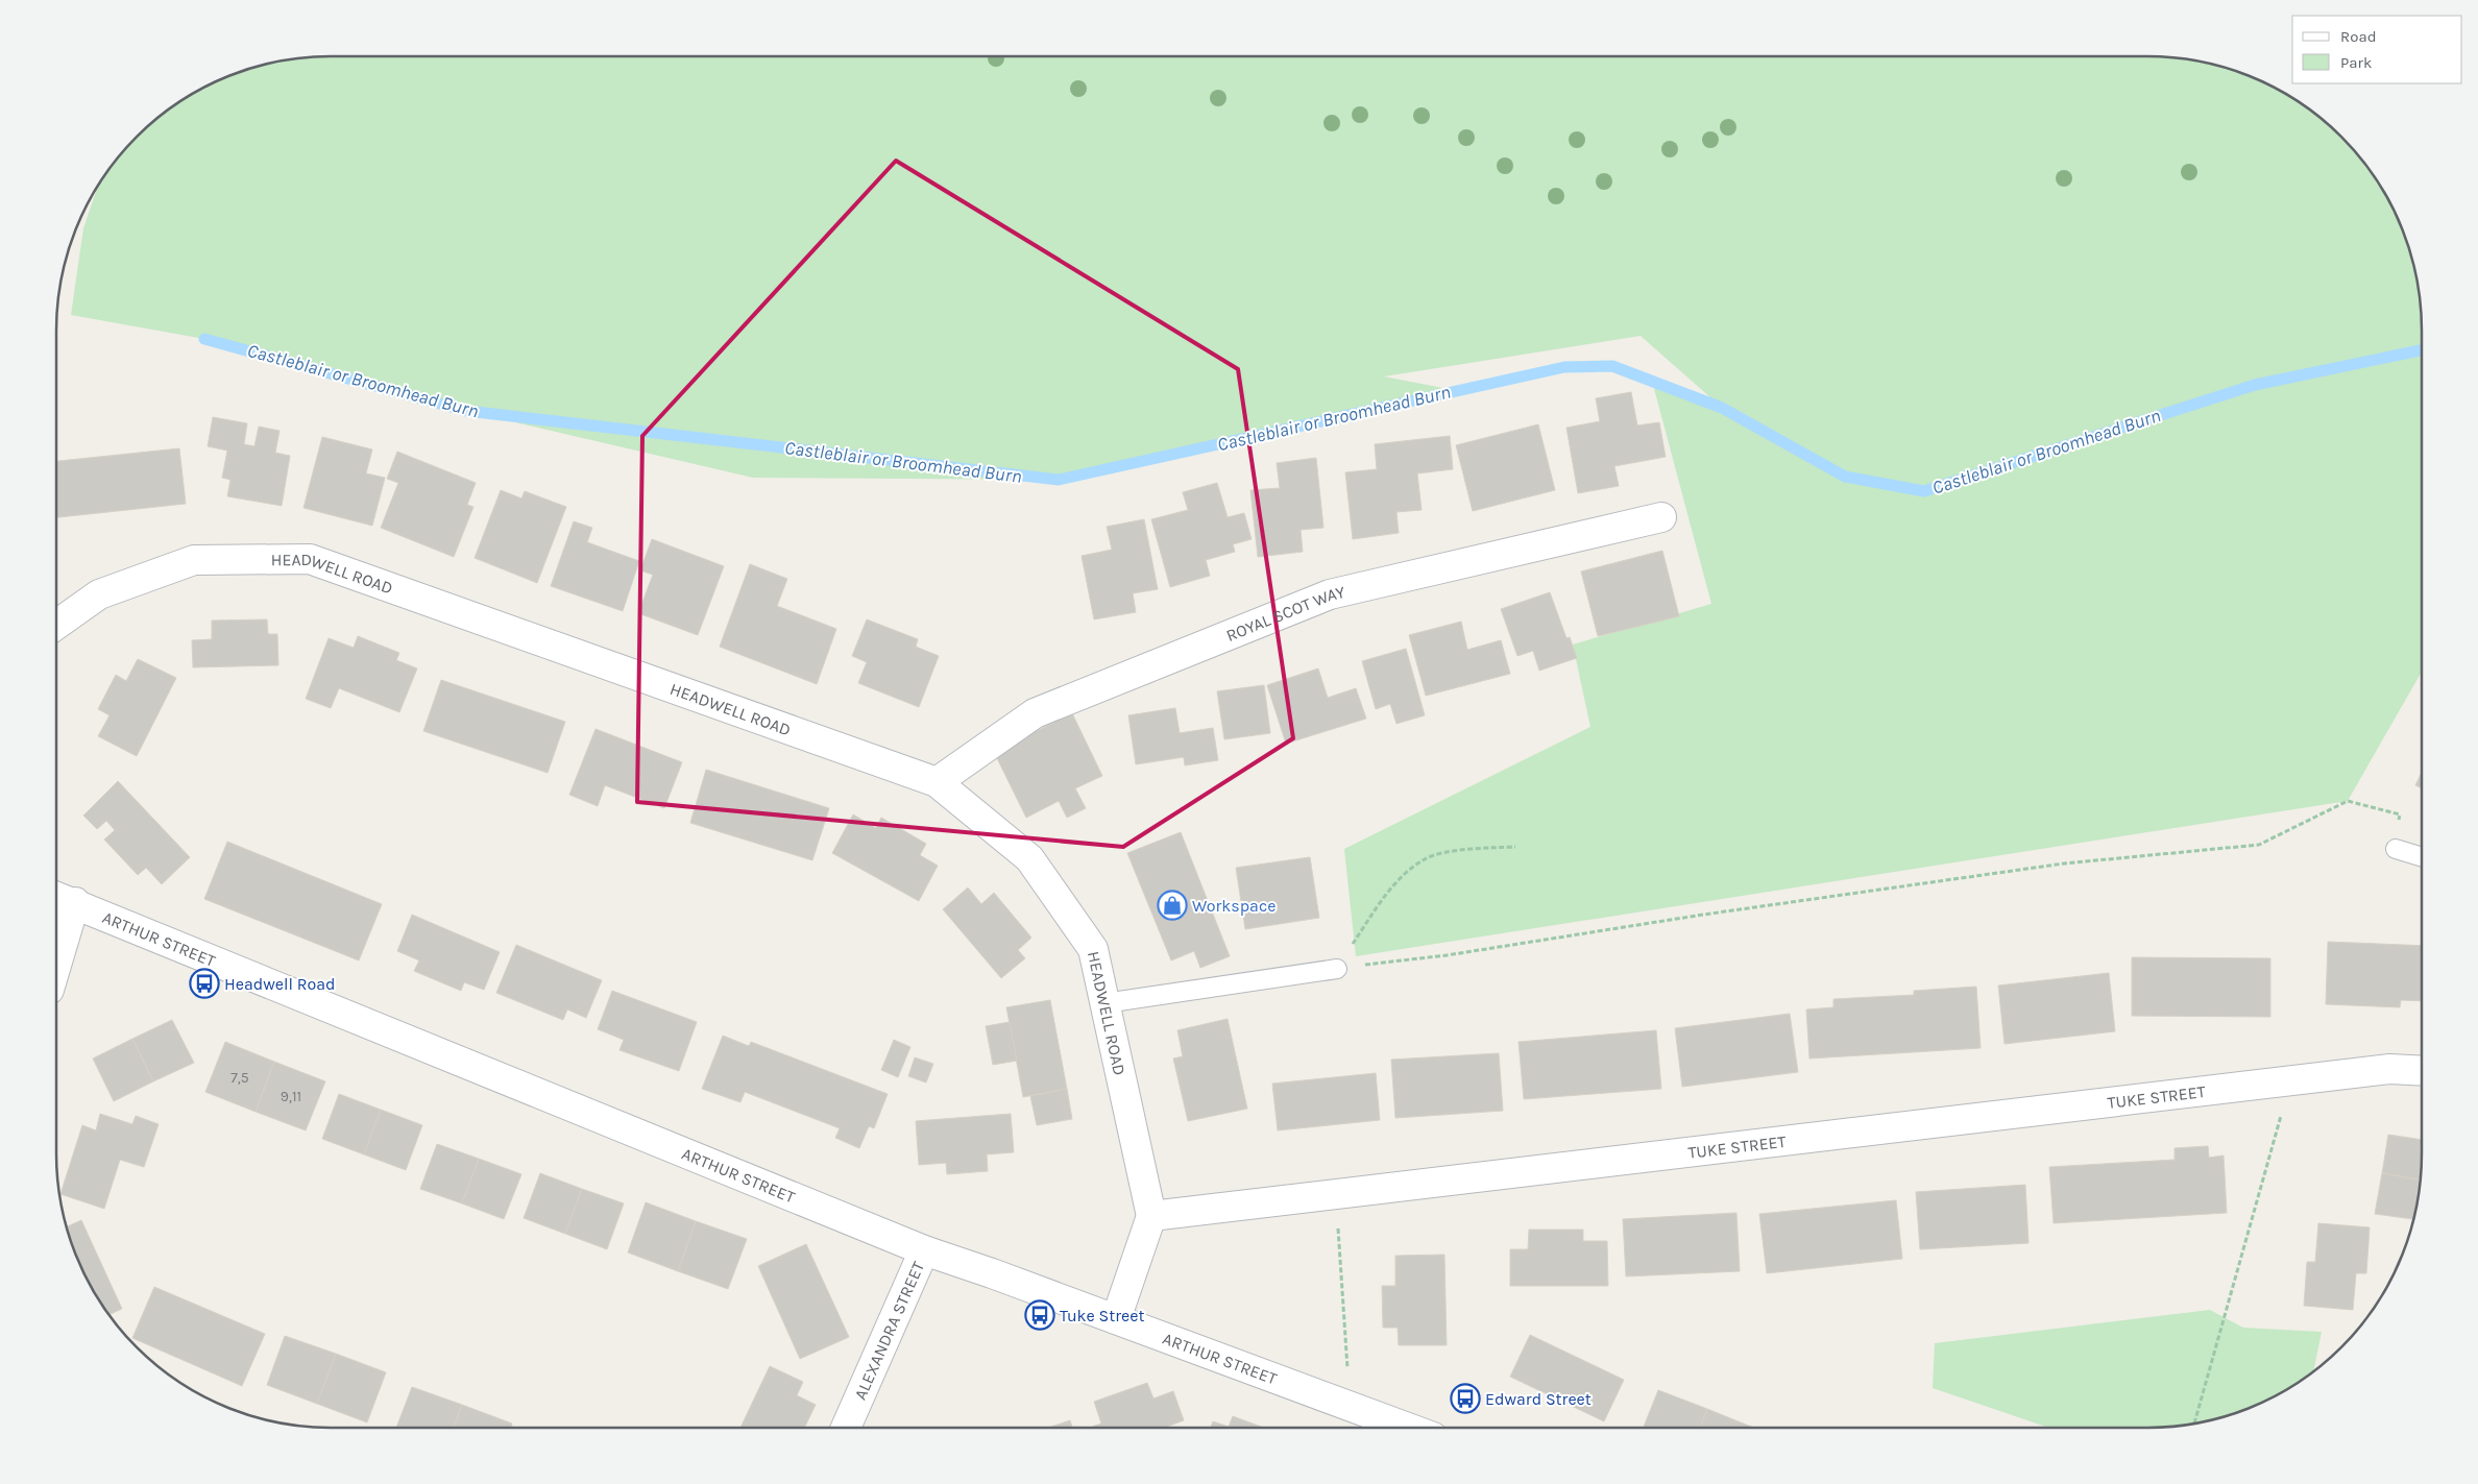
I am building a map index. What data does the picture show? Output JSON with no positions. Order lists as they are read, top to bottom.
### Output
{
  "streets": {
    "street": [
      "HEADWELL ROAD",
      "ROYAL SCOT WAY",
      "ARTHUR STREET",
      "TUKE STREET",
      "ALEXANDRA STREET"
    ]
  },
  "crossings": [
    ["HEADWELL ROAD", "ROYAL SCOT WAY"],
    ["HEADWELL ROAD", "TUKE STREET"],
    ["ARTHUR STREET", "ALEXANDRA STREET"]
  ],
  "water": ["Castleblair or Broomhead Burn"],
  "places": {
    "shop": ["Workspace"],
    "bus stop": ["Headwell Road", "Tuke Street", "Edward Street"]
  },
  "house_numbers": ["7,5", "9,11"],
  "legend": ["Road", "Park"]
}
